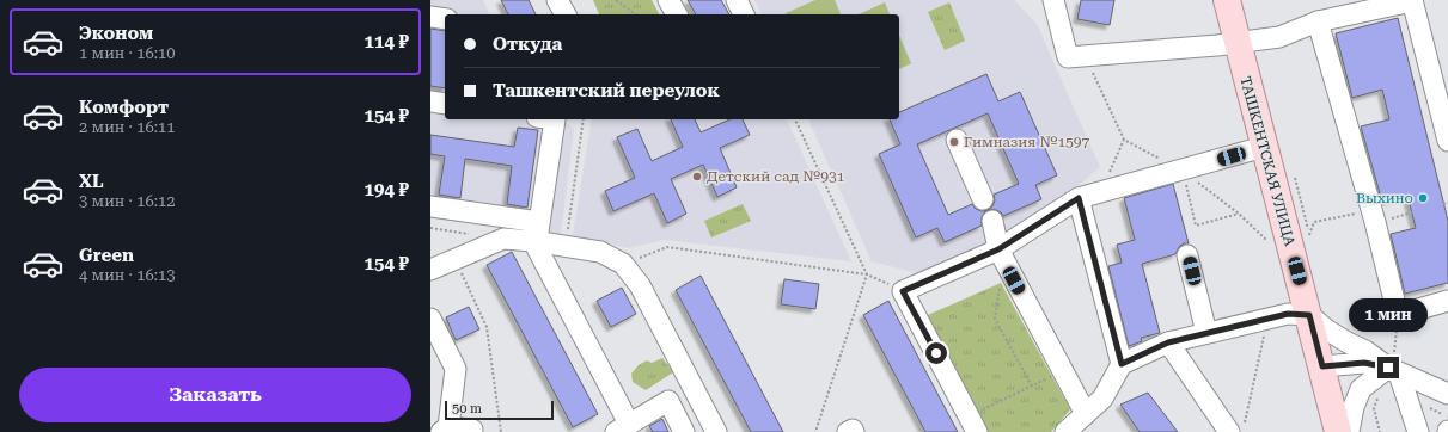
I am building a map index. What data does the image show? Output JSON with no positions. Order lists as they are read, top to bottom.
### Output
{
  "streets": {
    "main road": ["ТАШКЕНТСКАЯ УЛИЦА"]
  },
  "places": ["Гимназия №1597", "Детский сад №931", "Выхино"],
  "scale_bar": "50 m",
  "page": {
    "list": [
      {
        "name": "Эконом",
        "note": "1 мин · 16:10",
        "value": "114 ₽"
      },
      {
        "name": "Комфорт",
        "note": "2 мин · 16:11",
        "value": "154 ₽"
      },
      {
        "name": "XL",
        "note": "3 мин · 16:12",
        "value": "194 ₽"
      },
      {
        "name": "Green",
        "note": "4 мин · 16:13",
        "value": "154 ₽"
      }
    ],
    "banner": ["Откуда", "Ташкентский переулок"],
    "bubble": "1 мин",
    "buttons": "Заказать",
    "scale": "50 m"
  }
}
